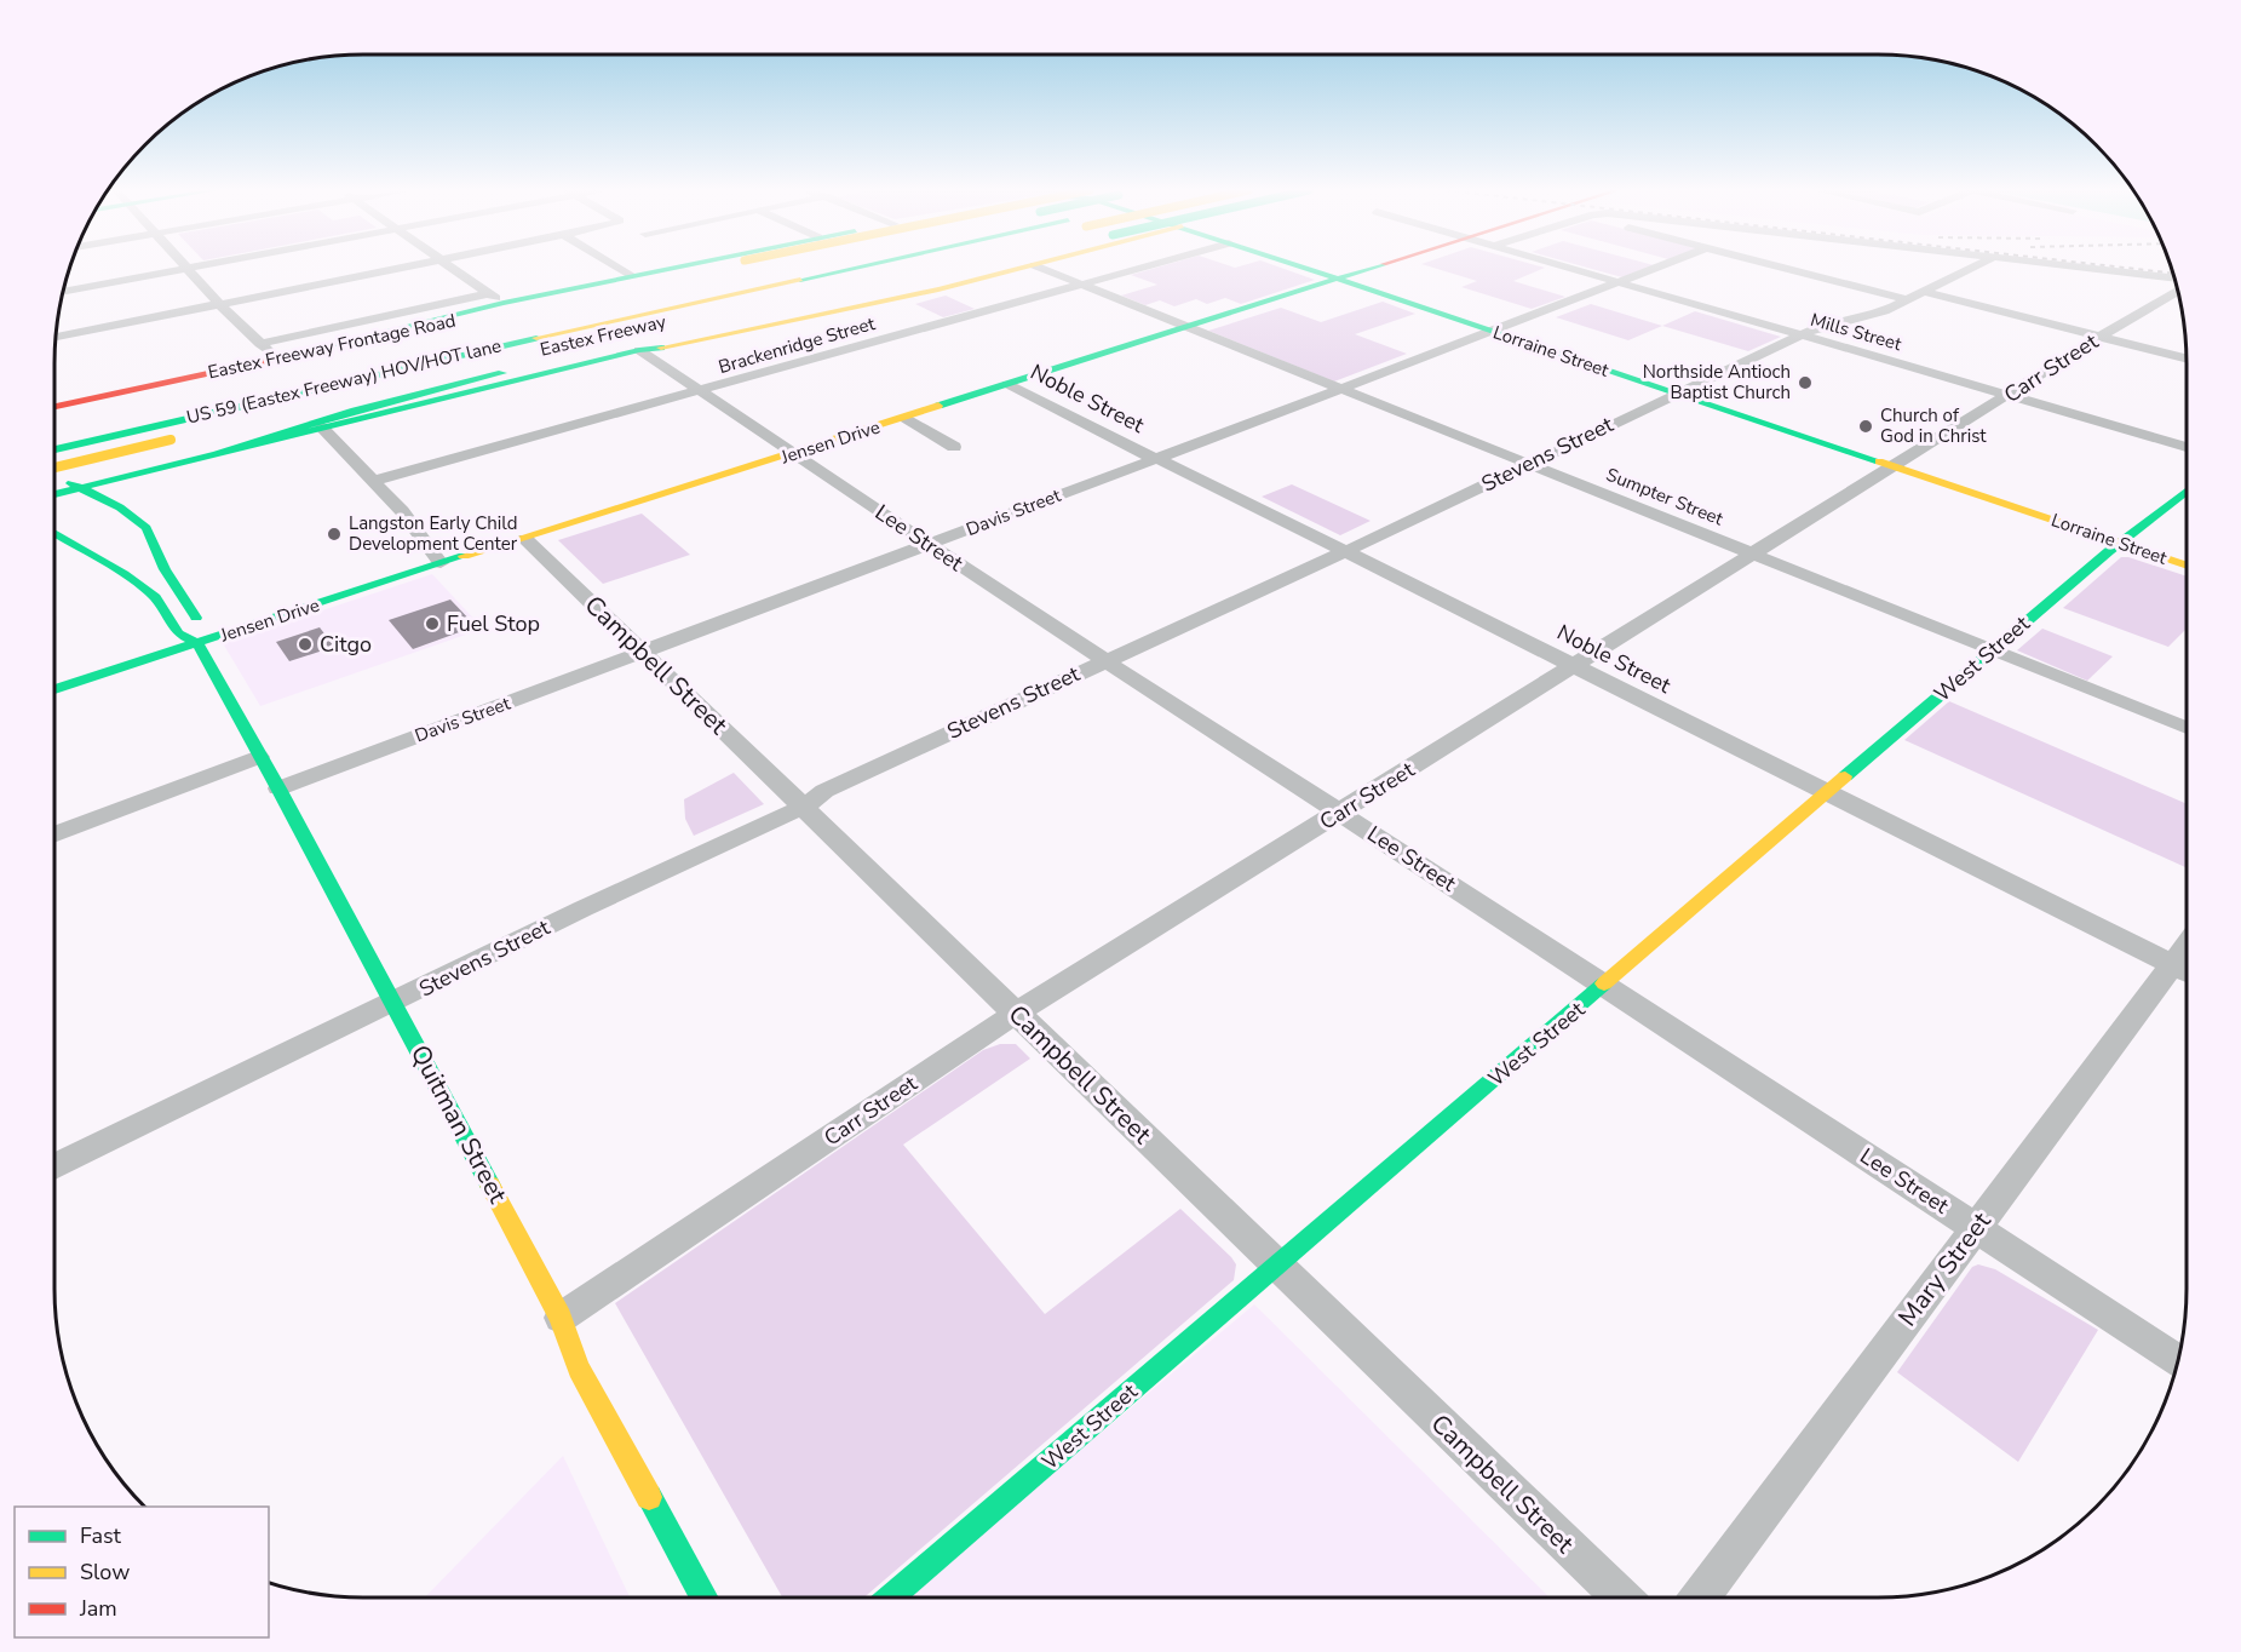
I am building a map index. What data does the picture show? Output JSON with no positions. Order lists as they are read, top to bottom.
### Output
{
  "streets": {
    "main road": [
      "Eastex Freeway",
      "Eastex Freeway Frontage Road",
      "Lorraine Street",
      "US 59 (Eastex Freeway) HOV/HOT lane",
      "Jensen Drive",
      "West Street",
      "Quitman Street"
    ],
    "street": [
      "Mills Street",
      "Brackenridge Street",
      "Carr Street",
      "Noble Street",
      "Stevens Street",
      "Sumpter Street",
      "Davis Street",
      "Lee Street",
      "Campbell Street",
      "Mary Street"
    ]
  },
  "crossings": [
    ["Mills Street", "Carr Street"],
    ["Mills Street", "Stevens Street"],
    ["Mills Street", "Davis Street"],
    ["Brackenridge Street", "Sumpter Street"],
    ["Brackenridge Street", "Lee Street"],
    ["Eastex Freeway Frontage Road", "Lorraine Street"],
    ["Lorraine Street", "Carr Street"],
    ["Lorraine Street", "Jensen Drive"],
    ["Lorraine Street", "Stevens Street"],
    ["Lorraine Street", "Davis Street"],
    ["Lorraine Street", "West Street"],
    ["Carr Street", "Noble Street"],
    ["Carr Street", "Sumpter Street"],
    ["Carr Street", "Lee Street"],
    ["Carr Street", "Campbell Street"],
    ["Carr Street", "Quitman Street"],
    ["Noble Street", "Jensen Drive"],
    ["Noble Street", "Stevens Street"],
    ["Noble Street", "Davis Street"],
    ["Noble Street", "West Street"],
    ["Noble Street", "Mary Street"],
    ["Jensen Drive", "Sumpter Street"],
    ["Jensen Drive", "Lee Street"],
    ["Jensen Drive", "Campbell Street"],
    ["Jensen Drive", "Quitman Street"],
    ["Stevens Street", "Sumpter Street"],
    ["Stevens Street", "Lee Street"],
    ["Stevens Street", "Campbell Street"],
    ["Stevens Street", "Quitman Street"],
    ["Sumpter Street", "Davis Street"],
    ["Sumpter Street", "West Street"],
    ["Davis Street", "Lee Street"],
    ["Davis Street", "Campbell Street"],
    ["Davis Street", "Quitman Street"],
    ["Lee Street", "West Street"],
    ["Lee Street", "Mary Street"],
    ["West Street", "Campbell Street"]
  ],
  "places": [
    "Northside Antioch Baptist Church",
    "Church of God in Christ",
    "Langston Early Child Development Center",
    "Fuel Stop",
    "Citgo"
  ],
  "legend": ["Fast", "Slow", "Jam"]
}
